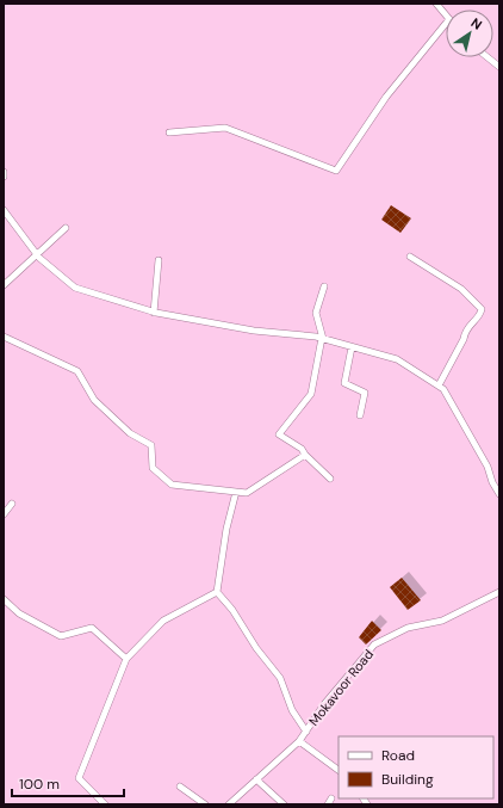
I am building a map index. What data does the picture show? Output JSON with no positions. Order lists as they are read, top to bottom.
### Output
{
  "streets": {
    "street": ["Mokavoor Road"]
  },
  "legend": ["Road", "Building"],
  "scale_bar": "100 m",
  "north": "top right"
}
